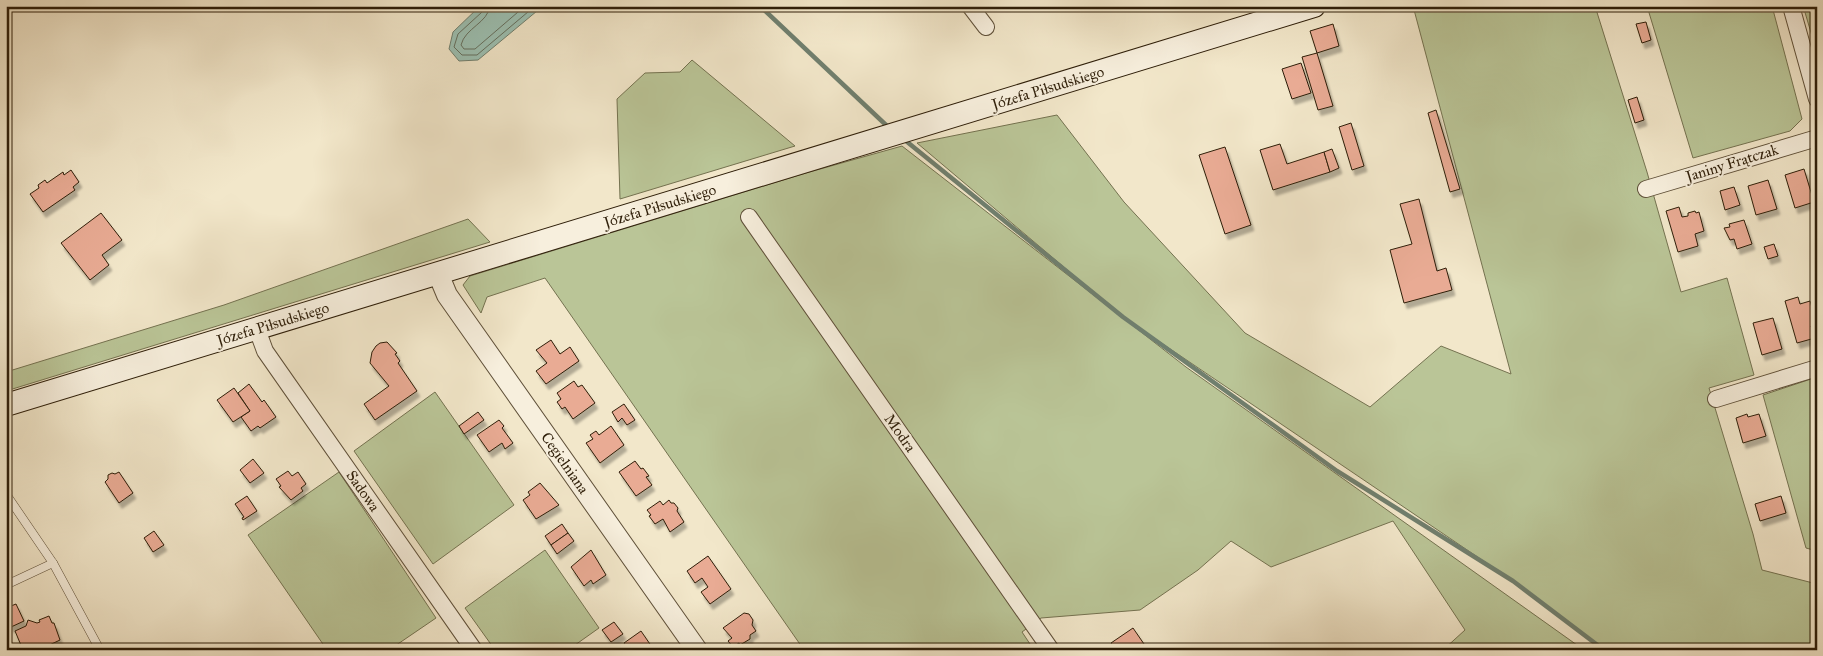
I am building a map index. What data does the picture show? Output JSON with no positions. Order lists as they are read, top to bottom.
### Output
{
  "streets": {
    "main road": ["Józefa Piłsudskiego"],
    "street": [
      "Janiny Frątczak",
      "Modra",
      "Cegielniana",
      "Sadowa"
    ]
  },
  "crossings": [
    ["Józefa Piłsudskiego", "Cegielniana"],
    ["Józefa Piłsudskiego", "Sadowa"]
  ]
}
